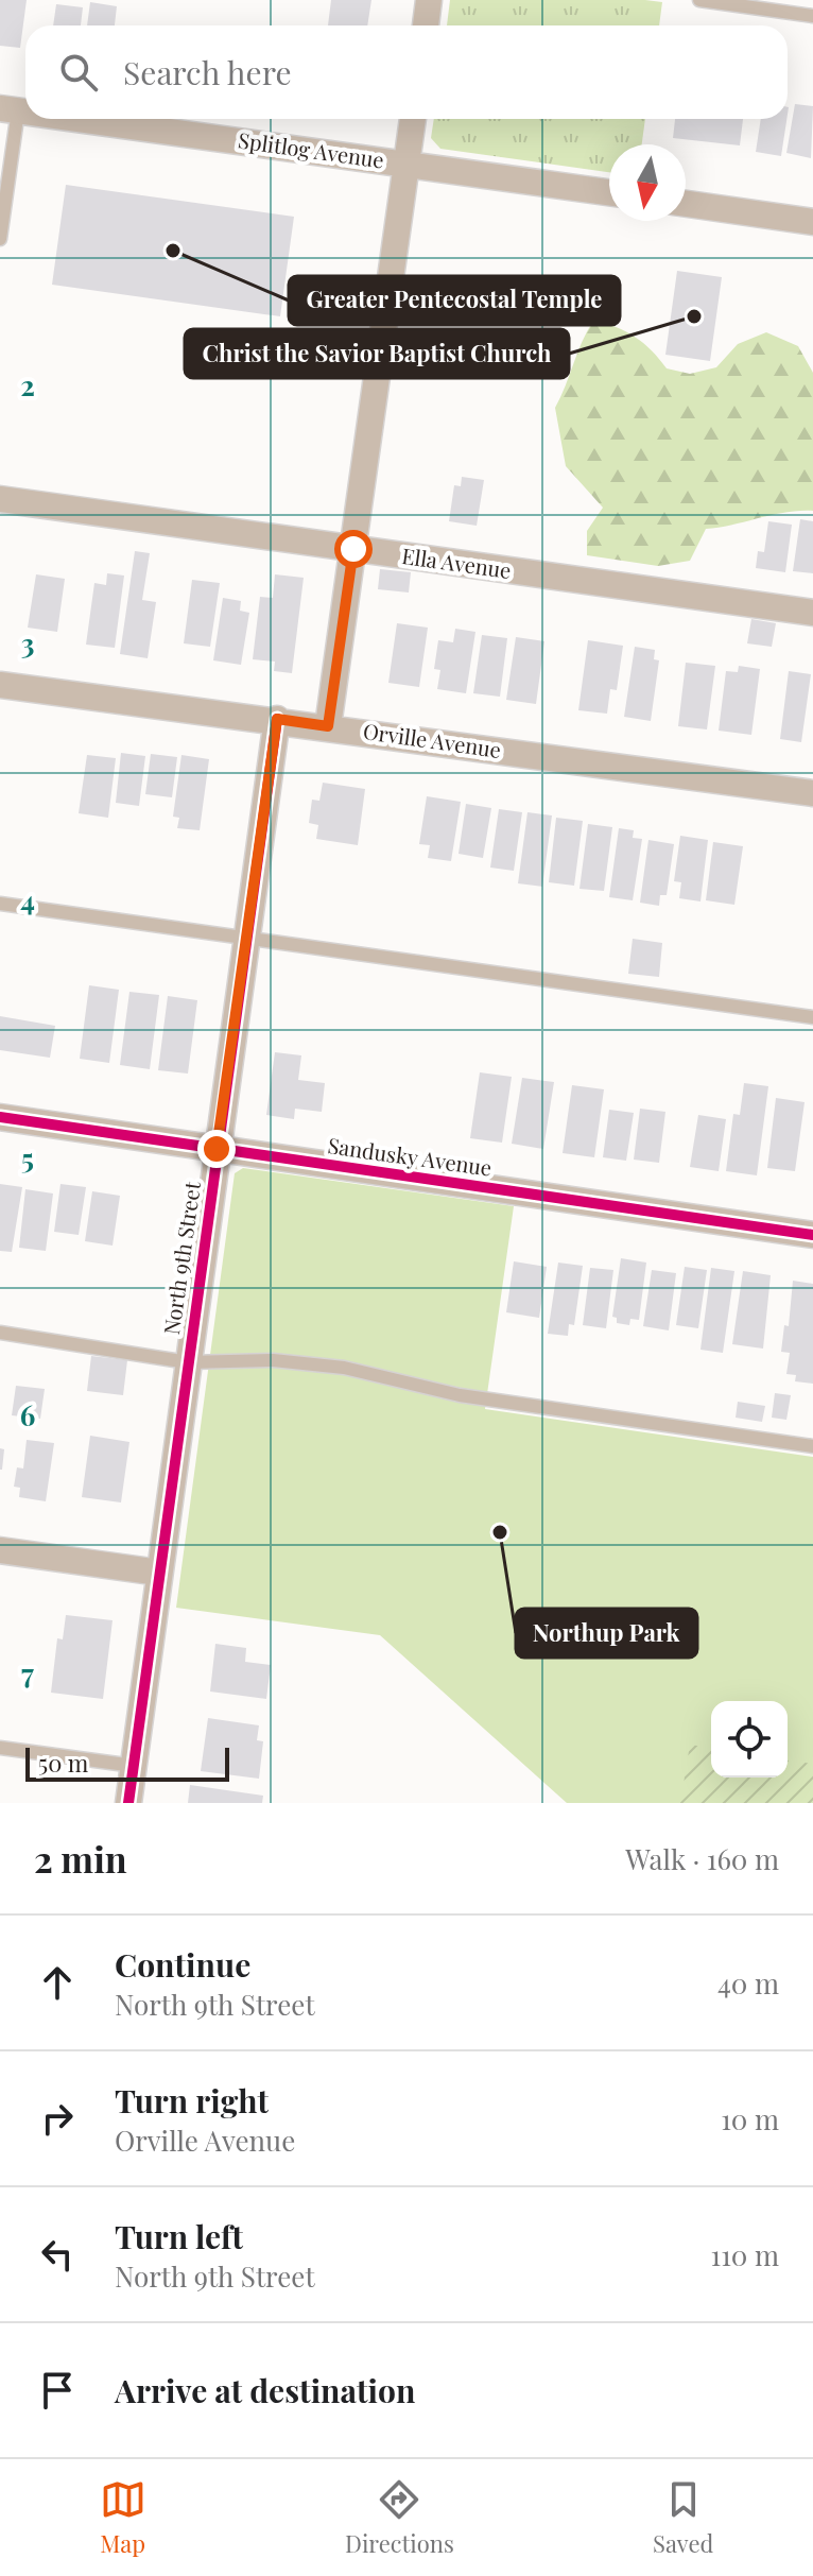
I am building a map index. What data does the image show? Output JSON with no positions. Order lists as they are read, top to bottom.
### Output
{
  "streets": {
    "street": [
      "Splitlog Avenue",
      "Ella Avenue",
      "Orville Avenue",
      "Sandusky Avenue",
      "North 9th Street"
    ]
  },
  "crossings": [
    ["Orville Avenue", "North 9th Street"],
    ["Sandusky Avenue", "North 9th Street"]
  ],
  "places": ["Greater Pentecostal Temple", "Christ the Savior Baptist Church", "Northup Park"],
  "scale_bar": "50 m",
  "north": "bottom",
  "page": {
    "search": "Search here",
    "scale": "50 m",
    "heading": ["2 min", "Walk · 160 m"],
    "list": [
      ["Continue", "North 9th Street", "40 m"],
      ["Turn right", "Orville Avenue", "10 m"],
      ["Turn left", "North 9th Street", "110 m"],
      "Arrive at destination"
    ],
    "nav": ["Map", "Directions", "Saved"]
  },
  "grid": {
    "rows": [
      "2",
      "3",
      "4",
      "5",
      "6",
      "7"
    ]
  }
}
